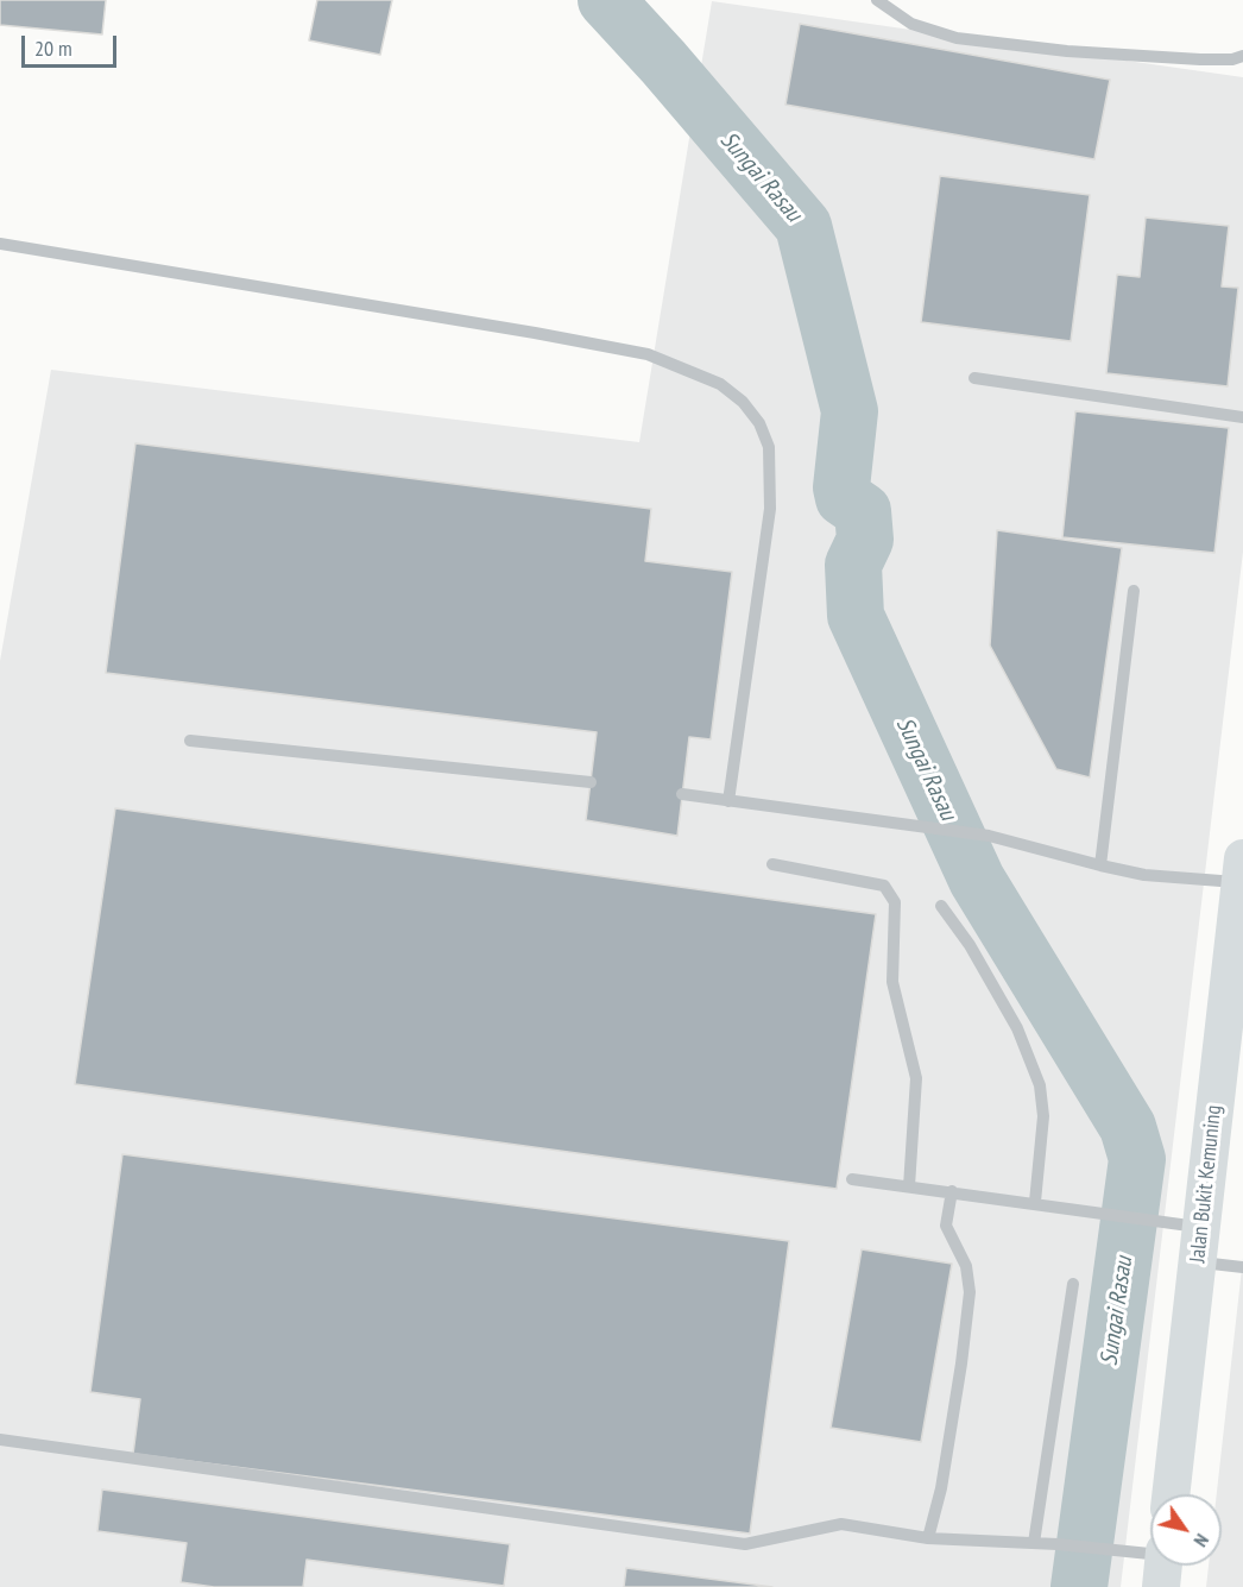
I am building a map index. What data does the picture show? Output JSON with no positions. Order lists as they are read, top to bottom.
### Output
{
  "streets": {
    "main road": ["Jalan Bukit Kemuning"]
  },
  "water": ["Sungai Rasau"],
  "scale_bar": "20 m",
  "north": "bottom right"
}
